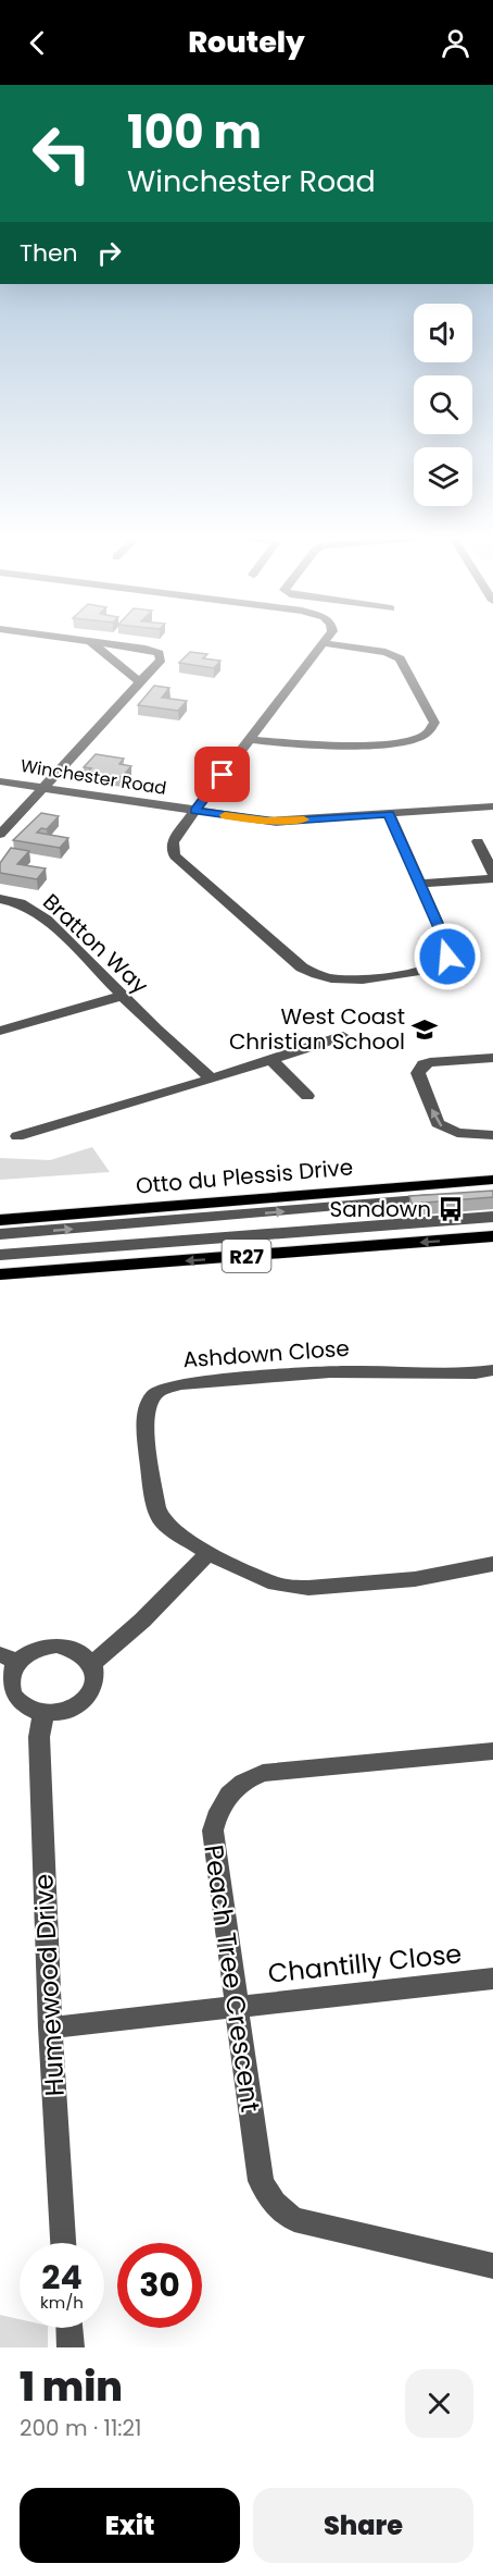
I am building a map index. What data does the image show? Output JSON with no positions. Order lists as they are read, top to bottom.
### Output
{
  "streets": {
    "main road": ["Otto du Plessis Drive", "R27"],
    "street": [
      "Winchester Road",
      "Bratton Way",
      "Ashdown Close",
      "Chantilly Close",
      "Peach Tree Crescent",
      "Humewood Drive"
    ]
  },
  "crossings": [
    ["Chantilly Close", "Peach Tree Crescent"],
    ["Chantilly Close", "Humewood Drive"]
  ],
  "places": {
    "school or university": ["West Coast Christian School"],
    "bus stop": ["Sandown"]
  },
  "page": {
    "header": "Routely",
    "turn": ["100 m", "Winchester Road"],
    "then": "Then",
    "speed": "24 km/h",
    "limit": "30",
    "heading": ["1 min", "200 m · 11:21"],
    "buttons": ["Exit", "Share"]
  }
}
